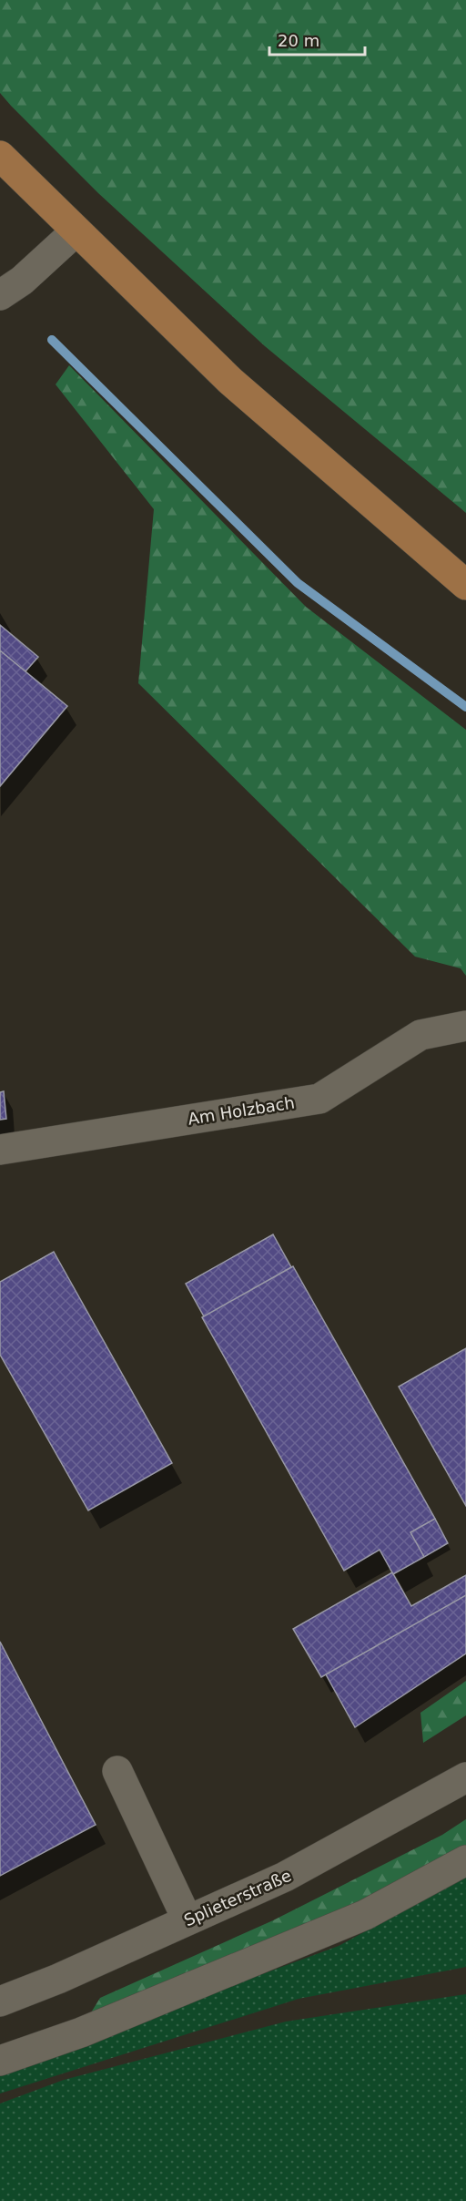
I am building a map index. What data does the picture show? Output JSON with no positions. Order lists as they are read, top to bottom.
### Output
{
  "streets": {
    "street": ["Am Holzbach", "Splieterstraße"]
  },
  "scale_bar": "20 m"
}
